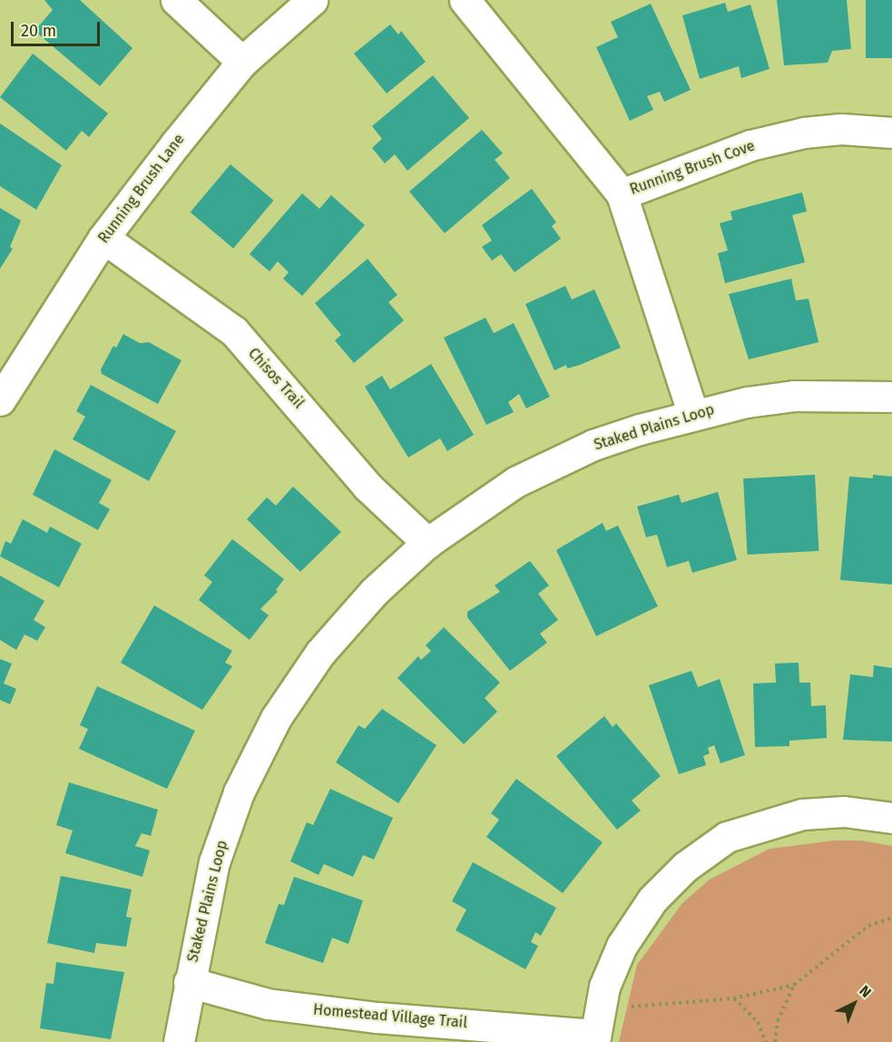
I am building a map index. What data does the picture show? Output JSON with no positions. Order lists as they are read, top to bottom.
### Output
{
  "streets": {
    "street": [
      "Running Brush Cove",
      "Running Brush Lane",
      "Chisos Trail",
      "Staked Plains Loop",
      "Homestead Village Trail"
    ]
  },
  "crossings": [
    ["Running Brush Lane", "Chisos Trail"],
    ["Chisos Trail", "Staked Plains Loop"],
    ["Staked Plains Loop", "Homestead Village Trail"]
  ],
  "scale_bar": "20 m",
  "north": "top right"
}
